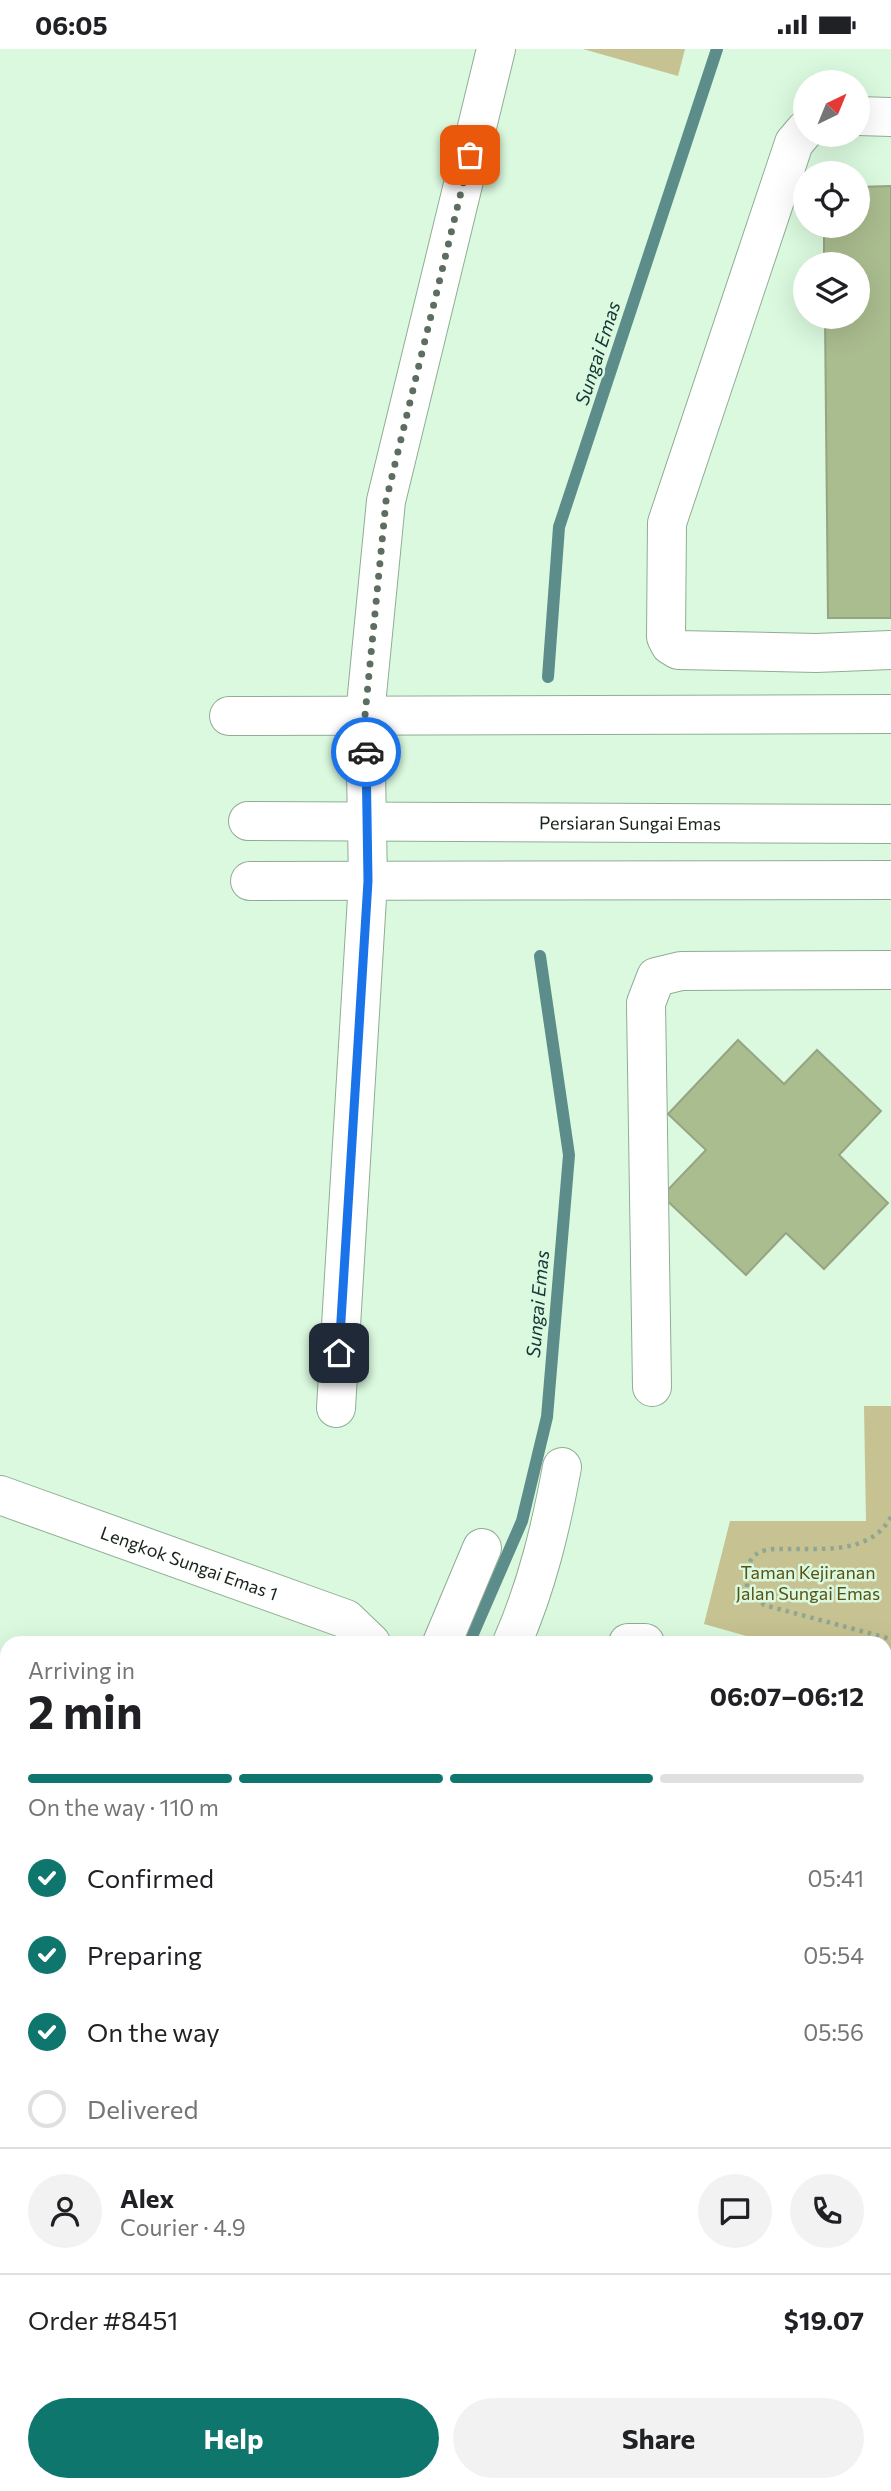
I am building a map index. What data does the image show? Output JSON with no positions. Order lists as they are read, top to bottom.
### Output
{
  "streets": {
    "street": ["Persiaran Sungai Emas", "Lengkok Sungai Emas 1"]
  },
  "water": ["Sungai Emas"],
  "parks": ["Taman Kejiranan Jalan Sungai Emas"],
  "north": "top right",
  "page": {
    "status": "06:05",
    "heading": ["2 min", "Arriving in", "06:07–06:12"],
    "panel": [
      "Alex",
      "Courier · 4.9",
      "Order #8451",
      "$19.07"
    ],
    "bar": "On the way · 110 m",
    "list": [
      ["Confirmed", "05:41"],
      ["Preparing", "05:54"],
      ["On the way", "05:56"],
      "Delivered"
    ],
    "buttons": ["Help", "Share"]
  }
}
